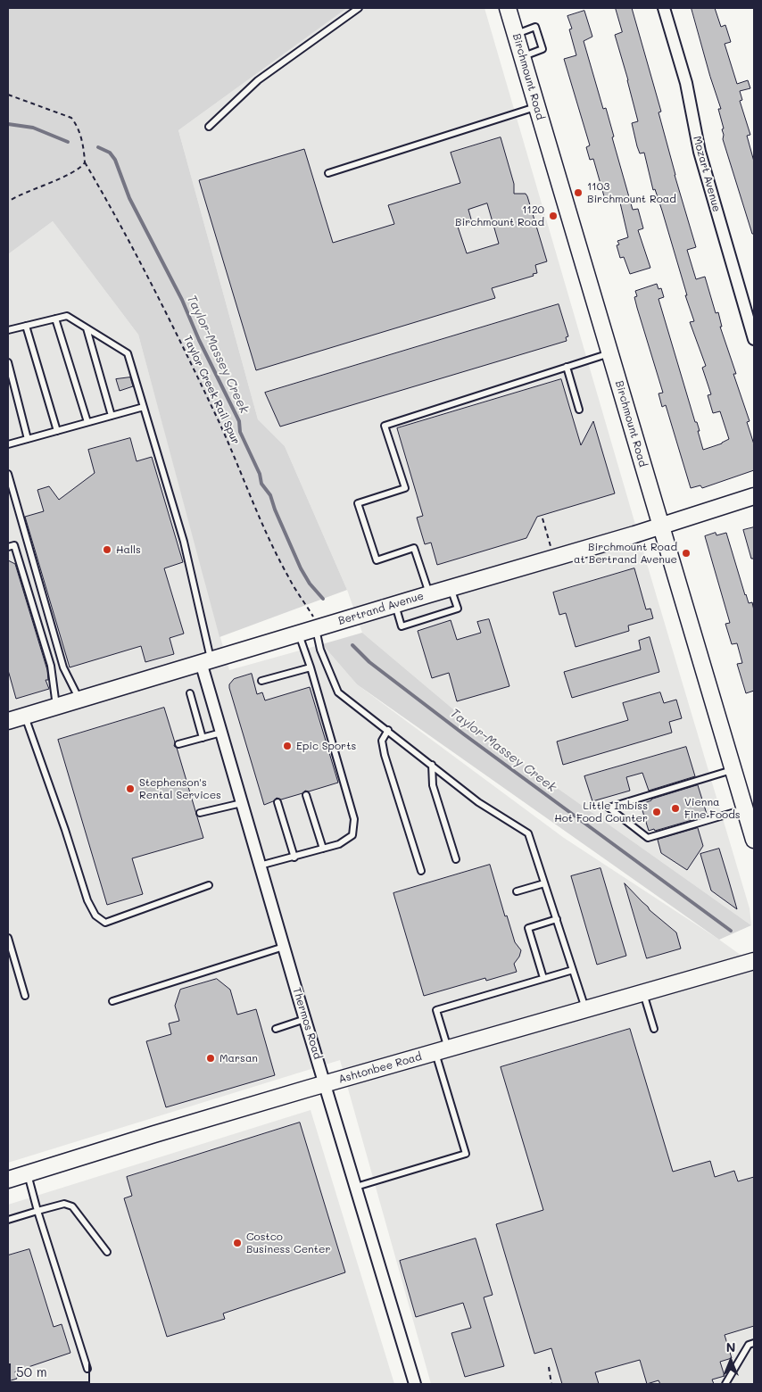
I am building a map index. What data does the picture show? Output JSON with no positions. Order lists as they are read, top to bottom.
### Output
{
  "streets": {
    "street": [
      "Birchmount Road",
      "Mozart Avenue",
      "Bertrand Avenue",
      "Thermos Road",
      "Ashtonbee Road"
    ],
    "path": ["Taylor Creek Rail Spur"]
  },
  "crossings": [
    ["Birchmount Road", "Bertrand Avenue"],
    ["Taylor Creek Rail Spur", "Bertrand Avenue"],
    ["Bertrand Avenue", "Thermos Road"],
    ["Thermos Road", "Ashtonbee Road"]
  ],
  "water": ["Taylor-Massey Creek"],
  "places": [
    "1103 Birchmount Road",
    "1120 Birchmount Road",
    "Halls",
    "Birchmount Road at Bertrand Avenue",
    "Epic Sports",
    "Stephenson's Rental Services",
    "Vienna Fine Foods",
    "Little Imbiss Hot Food Counter",
    "Marsan",
    "Costco Business Center"
  ],
  "scale_bar": "50 m",
  "north": "top"
}
